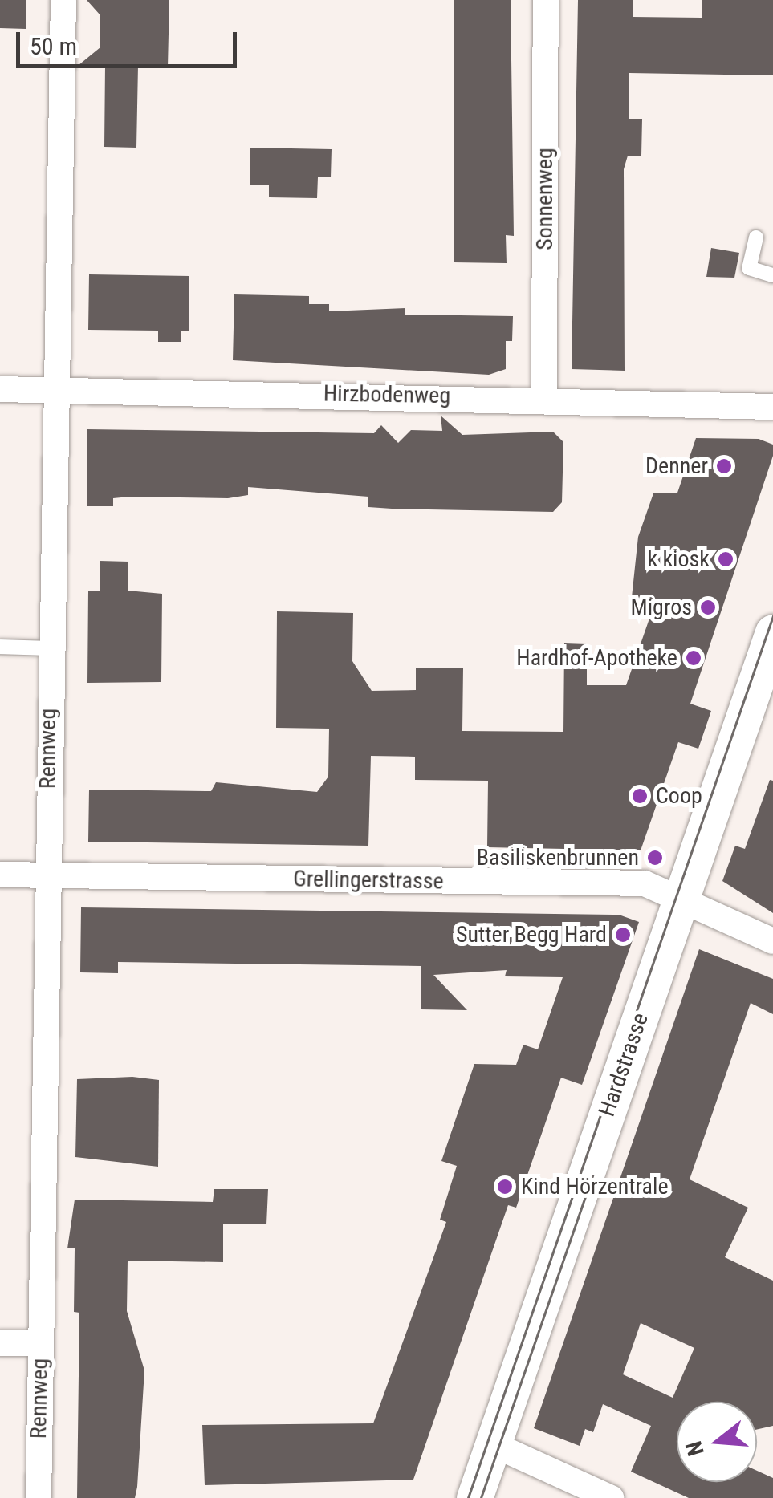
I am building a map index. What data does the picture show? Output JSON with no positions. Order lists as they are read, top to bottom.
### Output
{
  "streets": {
    "street": [
      "Sonnenweg",
      "Hirzbodenweg",
      "Rennweg",
      "Grellingerstrasse",
      "Hardstrasse"
    ]
  },
  "crossings": [
    ["Sonnenweg", "Hirzbodenweg"],
    ["Hirzbodenweg", "Rennweg"],
    ["Rennweg", "Grellingerstrasse"],
    ["Grellingerstrasse", "Hardstrasse"]
  ],
  "places": [
    "Denner",
    "k kiosk",
    "Migros",
    "Hardhof-Apotheke",
    "Coop",
    "Basiliskenbrunnen",
    "Sutter Begg Hard",
    "Kind Hörzentrale"
  ],
  "scale_bar": "50 m",
  "north": "left"
}
